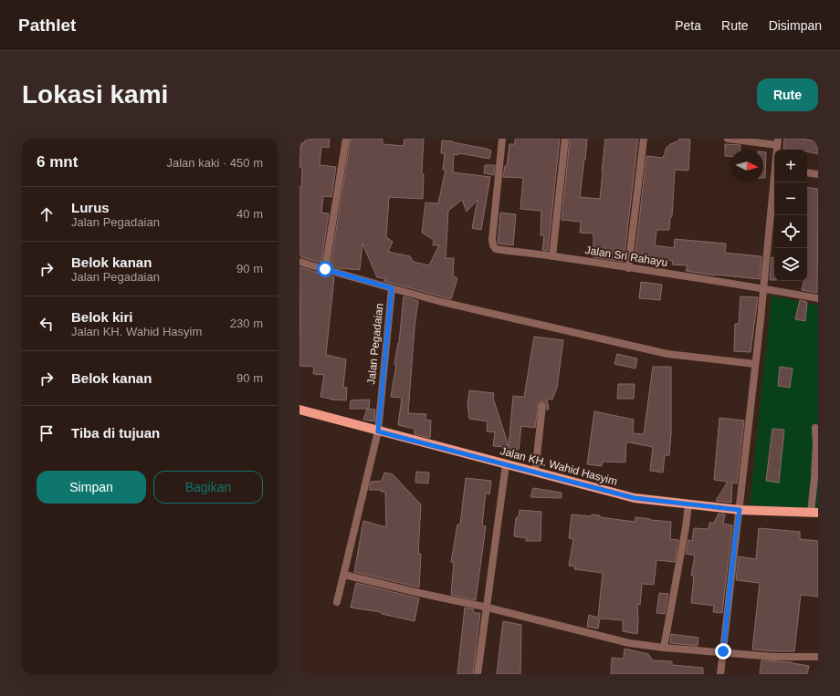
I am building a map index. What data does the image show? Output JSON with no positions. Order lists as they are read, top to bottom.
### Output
{
  "streets": {
    "main road": ["Jalan KH. Wahid Hasyim"],
    "street": ["Jalan Sri Rahayu", "Jalan Pegadaian"]
  },
  "crossings": [
    ["Jalan Pegadaian", "Jalan KH. Wahid Hasyim"]
  ],
  "north": "right",
  "page": {
    "header": "Pathlet",
    "nav": ["Peta", "Rute", "Disimpan"],
    "buttons": [
      "Rute",
      ["Simpan", "Bagikan"]
    ],
    "title": "Lokasi kami",
    "heading": ["6 mnt", "Jalan kaki · 450 m"],
    "map_buttons": ["+", "−"],
    "list": [
      ["Lurus", "Jalan Pegadaian", "40 m"],
      ["Belok kanan", "Jalan Pegadaian", "90 m"],
      ["Belok kiri", "Jalan KH. Wahid Hasyim", "230 m"],
      ["Belok kanan", "90 m"],
      "Tiba di tujuan"
    ]
  }
}
